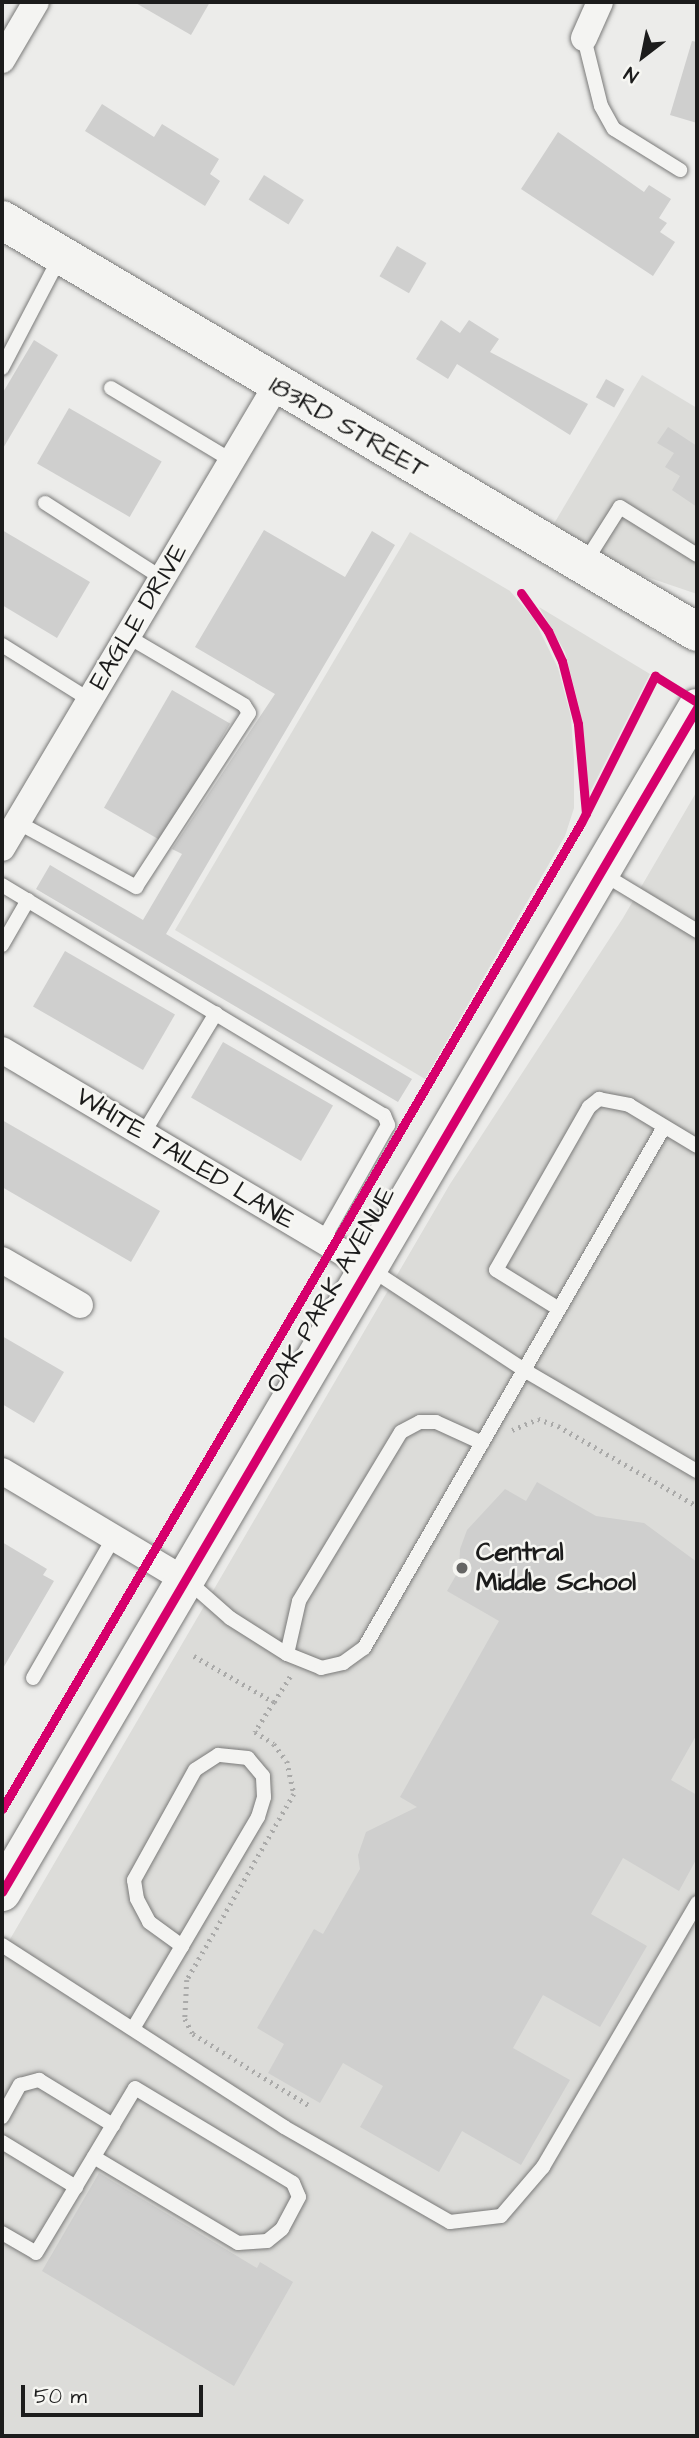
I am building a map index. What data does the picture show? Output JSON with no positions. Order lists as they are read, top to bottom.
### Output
{
  "streets": {
    "street": [
      "183RD STREET",
      "EAGLE DRIVE",
      "WHITE TAILED LANE",
      "OAK PARK AVENUE"
    ]
  },
  "crossings": [
    ["183RD STREET", "EAGLE DRIVE"],
    ["WHITE TAILED LANE", "OAK PARK AVENUE"]
  ],
  "places": ["Central Middle School"],
  "scale_bar": "50 m",
  "north": "bottom left"
}
